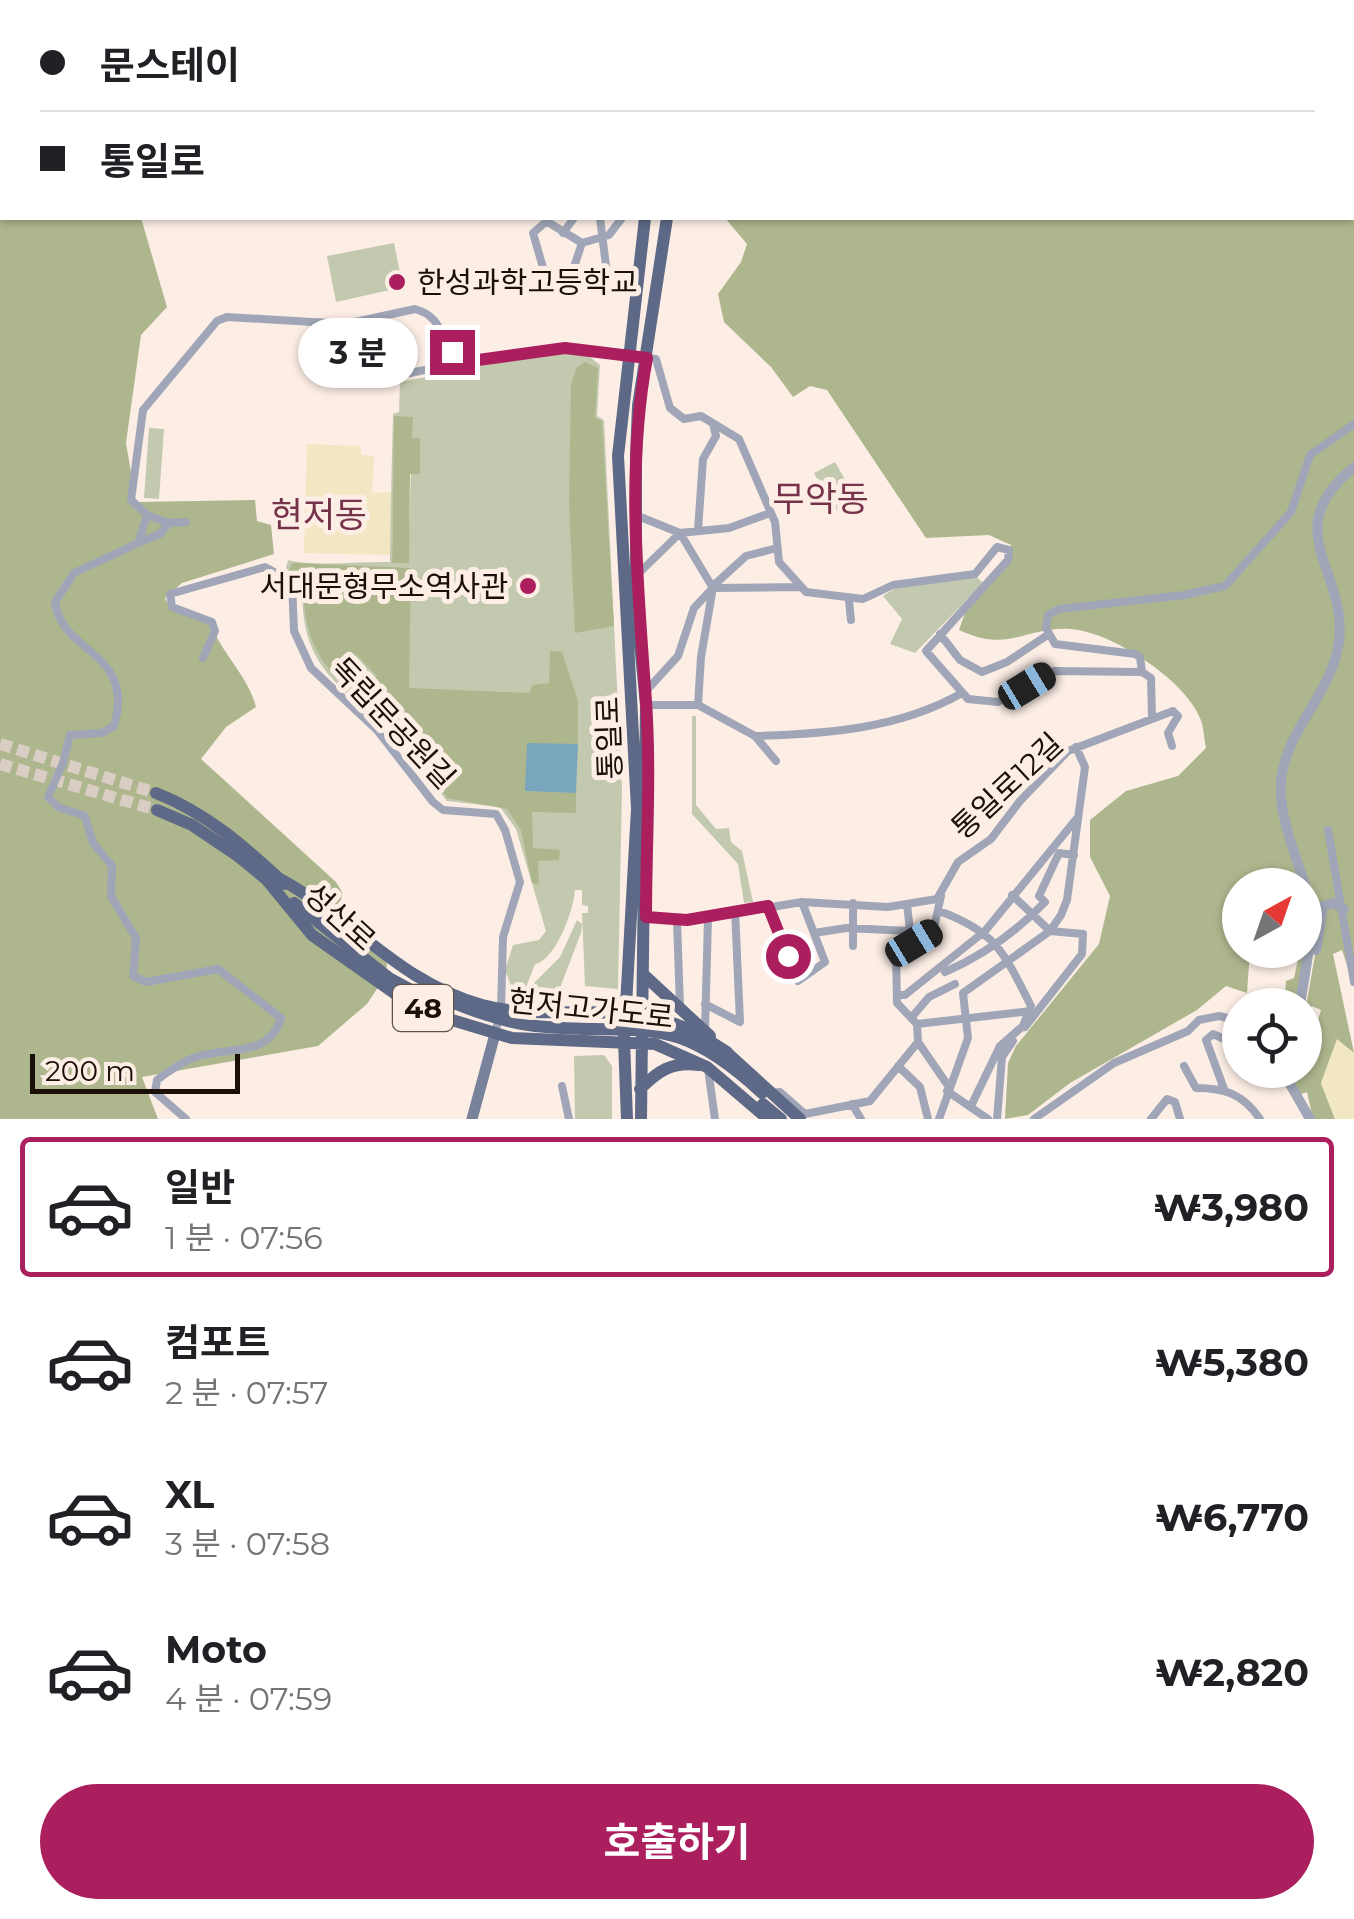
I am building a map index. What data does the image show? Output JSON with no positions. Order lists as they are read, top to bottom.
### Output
{
  "streets": {
    "main road": [
      "통일로",
      "성산로",
      "48",
      "현저고가도로"
    ],
    "street": ["독립문공원길", "통일로12길"]
  },
  "crossings": [
    ["통일로", "성산로"],
    ["성산로", "현저고가도로"],
    ["48", "현저고가도로"]
  ],
  "districts": ["무악동", "현저동"],
  "places": ["한성과학고등학교", "서대문형무소역사관"],
  "scale_bar": "200 m",
  "north": "top right",
  "page": {
    "banner": ["문스테이", "통일로"],
    "bubble": "3 분",
    "scale": "200 m",
    "list": [
      {
        "name": "일반",
        "note": "1 분 · 07:56",
        "value": "₩3,980"
      },
      {
        "name": "컴포트",
        "note": "2 분 · 07:57",
        "value": "₩5,380"
      },
      {
        "name": "XL",
        "note": "3 분 · 07:58",
        "value": "₩6,770"
      },
      {
        "name": "Moto",
        "note": "4 분 · 07:59",
        "value": "₩2,820"
      }
    ],
    "buttons": "호출하기"
  }
}
